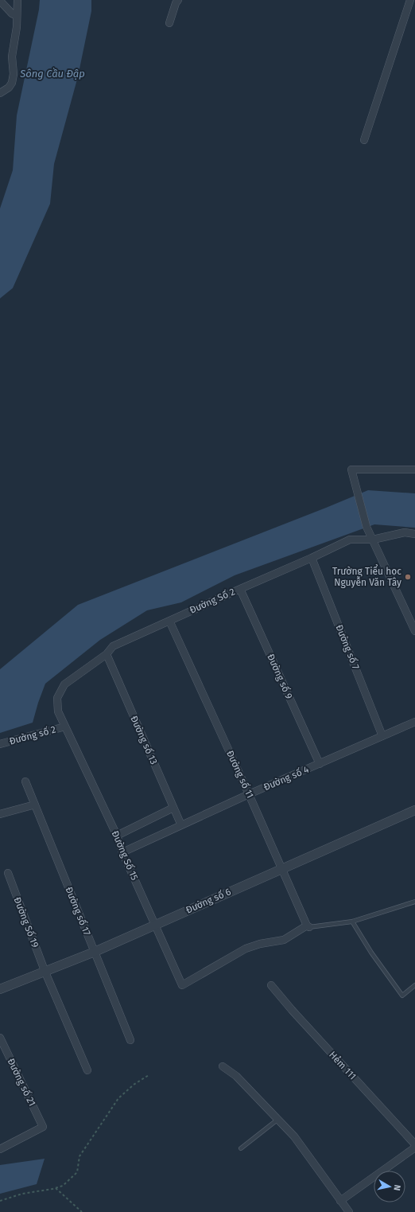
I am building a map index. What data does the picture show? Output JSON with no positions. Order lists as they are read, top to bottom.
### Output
{
  "streets": {
    "street": [
      "Đường Số 2",
      "Đường số 7",
      "Đường số 9",
      "Đường số 2",
      "Đường số 13",
      "Đường số 11",
      "Đường số 4",
      "Đường Số 15",
      "Đường số 6",
      "Đường số 17",
      "Đường Số 19",
      "Hẻm 111",
      "Đường số 21"
    ]
  },
  "crossings": [
    ["Đường Số 2", "Đường số 7"],
    ["Đường Số 2", "Đường số 9"],
    ["Đường Số 2", "Đường số 2"],
    ["Đường Số 2", "Đường số 13"],
    ["Đường Số 2", "Đường số 11"],
    ["Đường Số 2", "Đường Số 15"],
    ["Đường số 7", "Đường số 4"],
    ["Đường số 9", "Đường số 4"],
    ["Đường số 2", "Đường Số 15"],
    ["Đường số 13", "Đường số 4"],
    ["Đường số 11", "Đường số 4"],
    ["Đường số 11", "Đường Số 15"],
    ["Đường số 11", "Đường số 6"],
    ["Đường số 4", "Đường Số 15"],
    ["Đường Số 15", "Đường số 6"],
    ["Đường số 6", "Đường số 17"],
    ["Đường số 6", "Đường Số 19"]
  ],
  "water": ["Sông Cầu Đập"],
  "places": ["Trường Tiểu học Nguyễn Văn Tây"],
  "north": "right"
}
